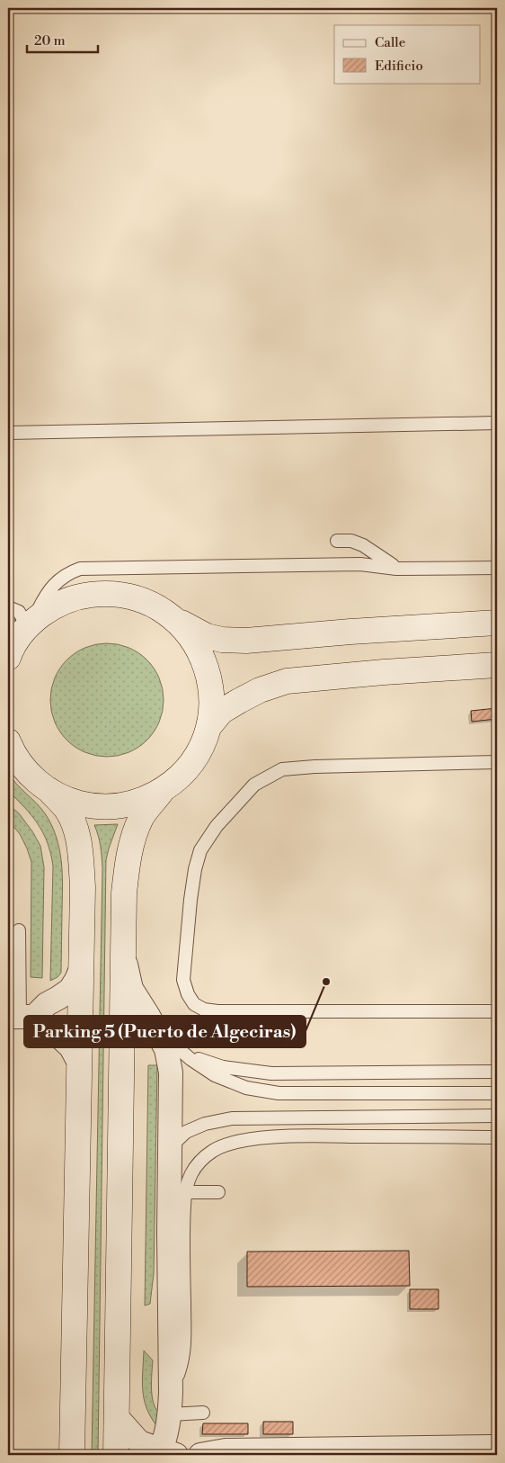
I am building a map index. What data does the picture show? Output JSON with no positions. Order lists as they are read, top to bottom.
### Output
{
  "places": ["Parking 5 (Puerto de Algeciras)"],
  "legend": ["Calle", "Edificio"],
  "scale_bar": "20 m"
}
